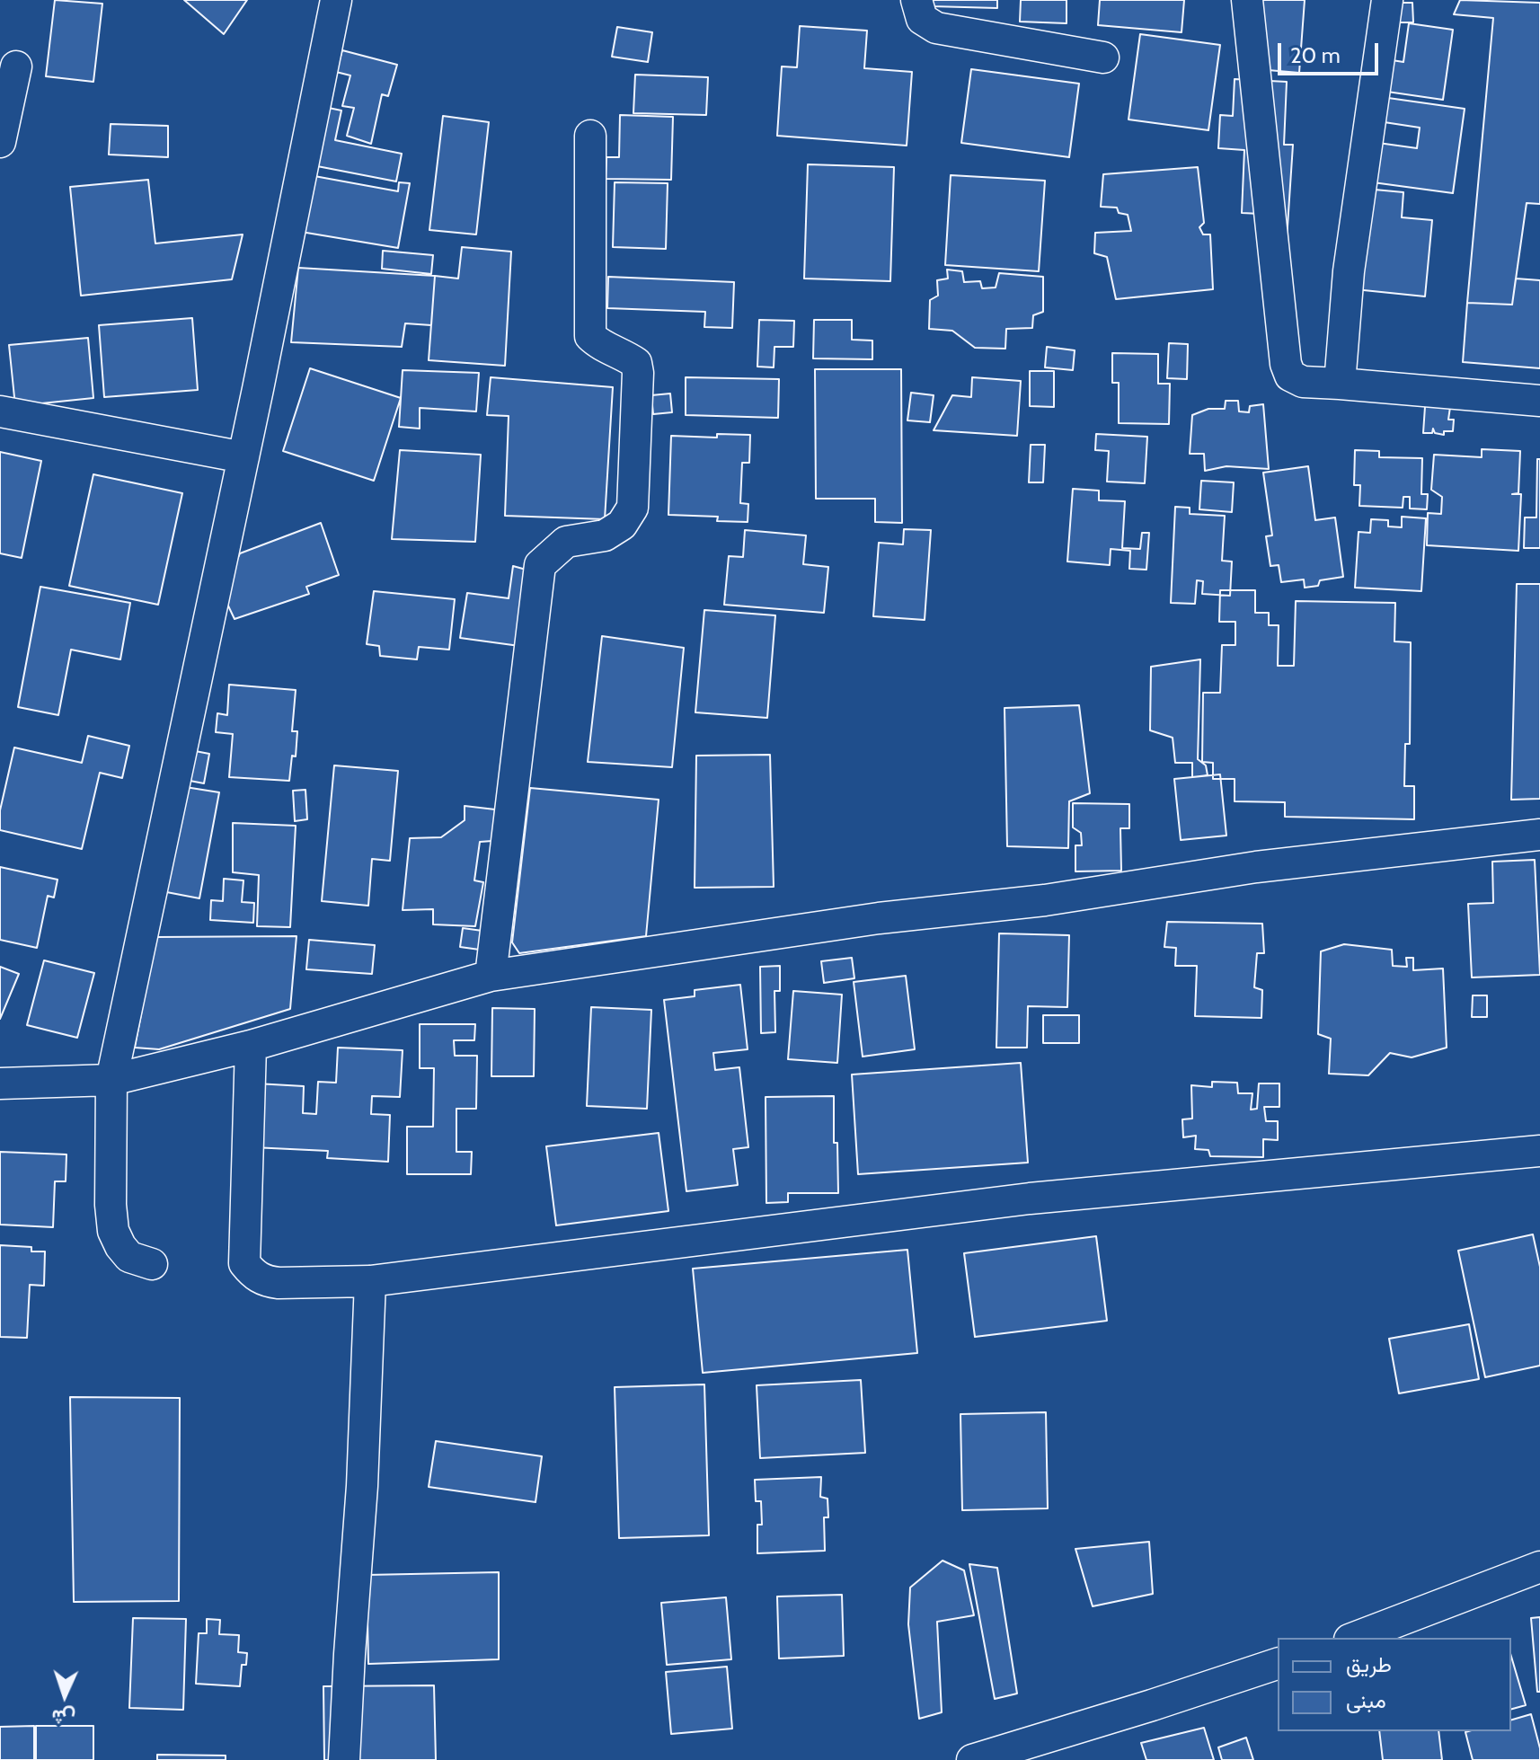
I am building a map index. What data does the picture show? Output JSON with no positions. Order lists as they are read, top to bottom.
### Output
{
  "legend": ["طريق", "مبنى"],
  "scale_bar": "20 m",
  "north": "bottom"
}
